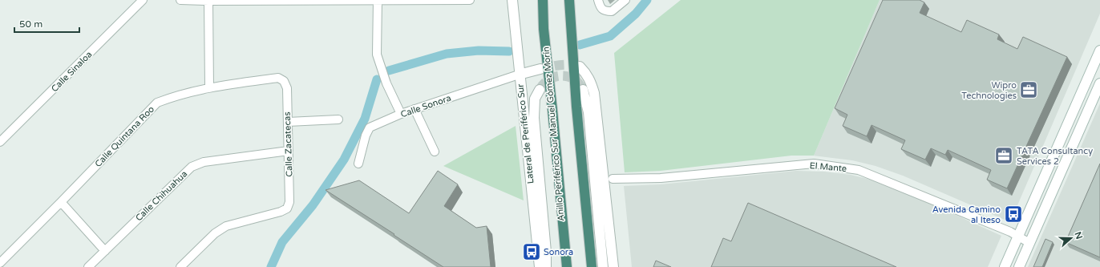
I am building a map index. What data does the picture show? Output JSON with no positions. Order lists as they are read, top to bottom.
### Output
{
  "streets": {
    "highway": ["Anillo Periférico Sur Manuel Gómez Morín"],
    "street": [
      "Calle Sinaloa",
      "Calle Sonora",
      "Lateral de Periférico Sur",
      "Calle Quintana Roo",
      "Calle Zacatecas",
      "El Mante",
      "Calle Chihuahua"
    ]
  },
  "crossings": [
    ["Calle Sonora", "Lateral de Periférico Sur"],
    ["Calle Quintana Roo", "Calle Zacatecas"],
    ["Calle Zacatecas", "Calle Chihuahua"]
  ],
  "places": {
    "office": ["Wipro Technologies", "TATA Consultancy Services 2"],
    "bus stop": ["Avenida Camino al Iteso", "Sonora"]
  },
  "scale_bar": "50 m",
  "north": "right"
}
